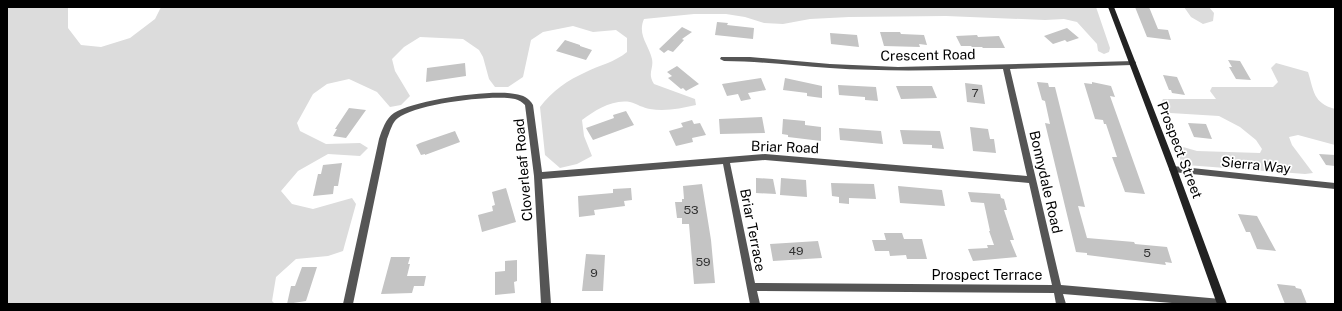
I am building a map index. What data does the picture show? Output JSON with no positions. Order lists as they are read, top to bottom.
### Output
{
  "streets": {
    "main road": ["Prospect Street"],
    "street": [
      "Crescent Road",
      "Briar Road",
      "Sierra Way",
      "Cloverleaf Road",
      "Bonnydale Road",
      "Briar Terrace",
      "Prospect Terrace"
    ]
  },
  "crossings": [
    ["Crescent Road", "Prospect Street"],
    ["Crescent Road", "Bonnydale Road"],
    ["Briar Road", "Cloverleaf Road"],
    ["Briar Road", "Bonnydale Road"],
    ["Briar Road", "Briar Terrace"],
    ["Prospect Street", "Sierra Way"],
    ["Prospect Street", "Prospect Terrace"],
    ["Bonnydale Road", "Prospect Terrace"],
    ["Briar Terrace", "Prospect Terrace"]
  ],
  "house_numbers": [
    "7",
    "53",
    "49",
    "5",
    "59",
    "9"
  ]
}
